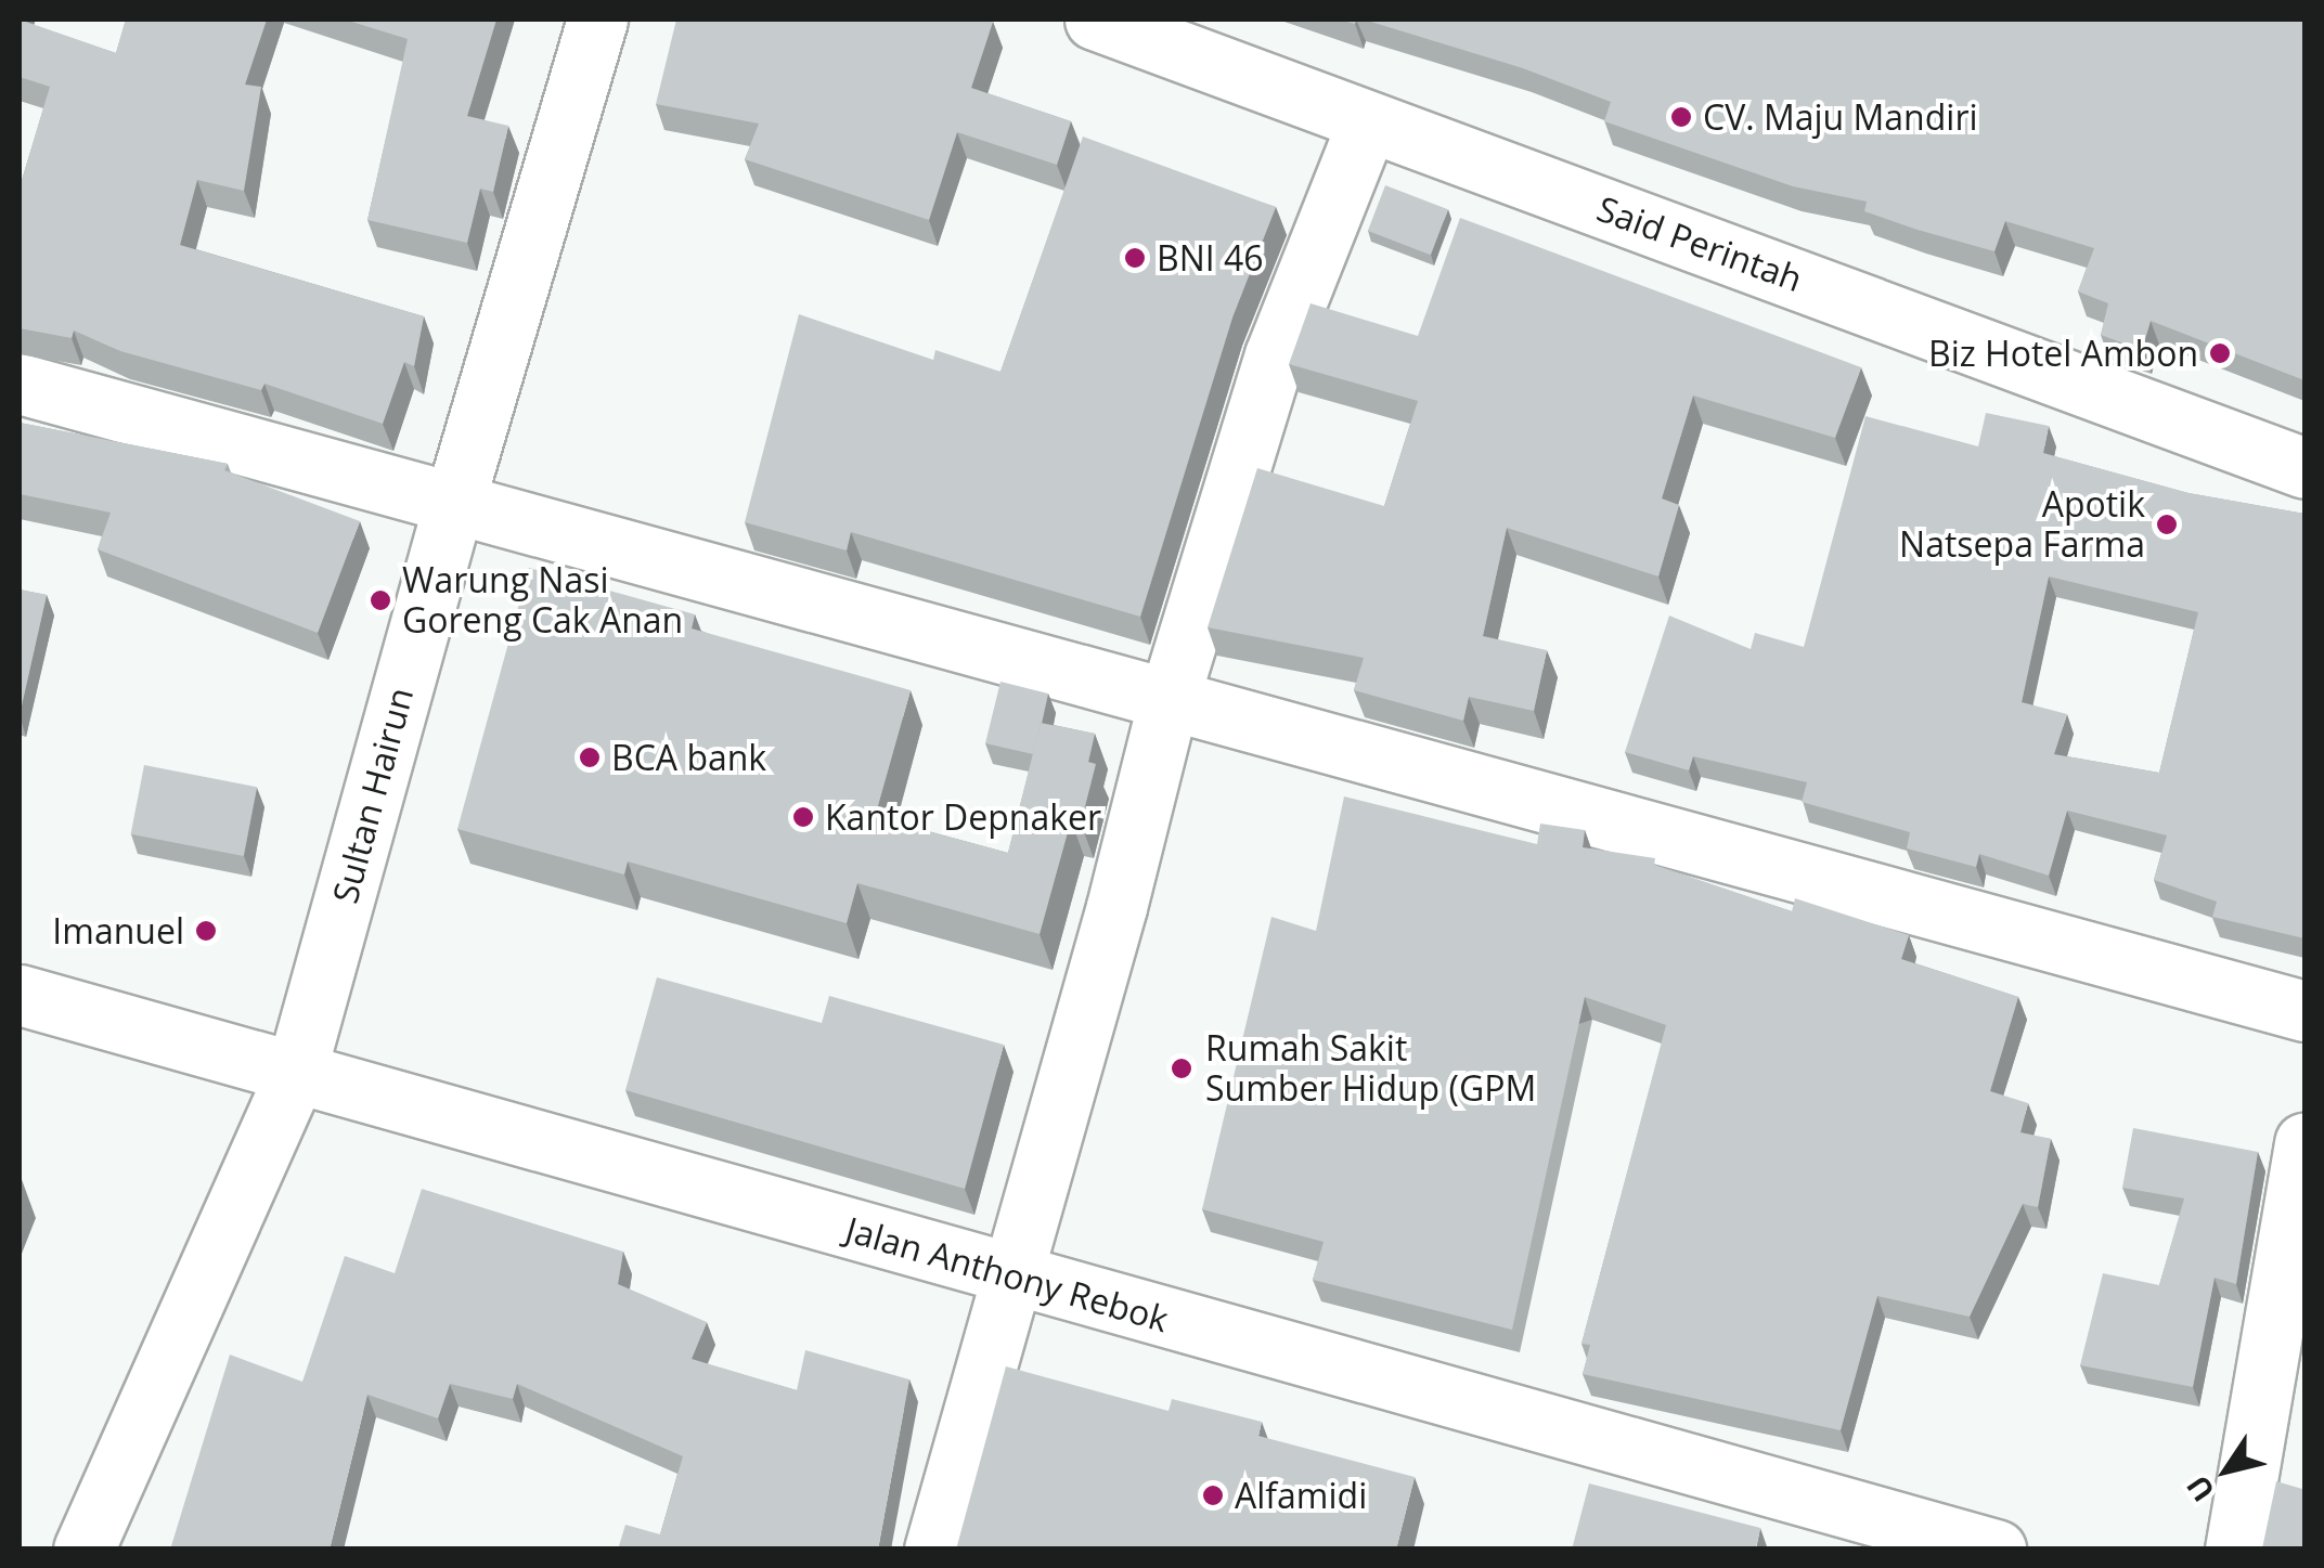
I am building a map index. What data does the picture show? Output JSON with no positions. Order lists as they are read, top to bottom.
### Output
{
  "streets": {
    "street": ["Said Perintah", "Sultan Hairun", "Jalan Anthony Rebok"]
  },
  "crossings": [
    ["Sultan Hairun", "Jalan Anthony Rebok"]
  ],
  "places": [
    "CV. Maju Mandiri",
    "BNI 46",
    "Biz Hotel Ambon",
    "Apotik Natsepa Farma",
    "Warung Nasi Goreng Cak Anan",
    "BCA bank",
    "Kantor Depnaker",
    "Imanuel",
    "Rumah Sakit Sumber Hidup (GPM",
    "Alfamidi"
  ],
  "north": "bottom left"
}
